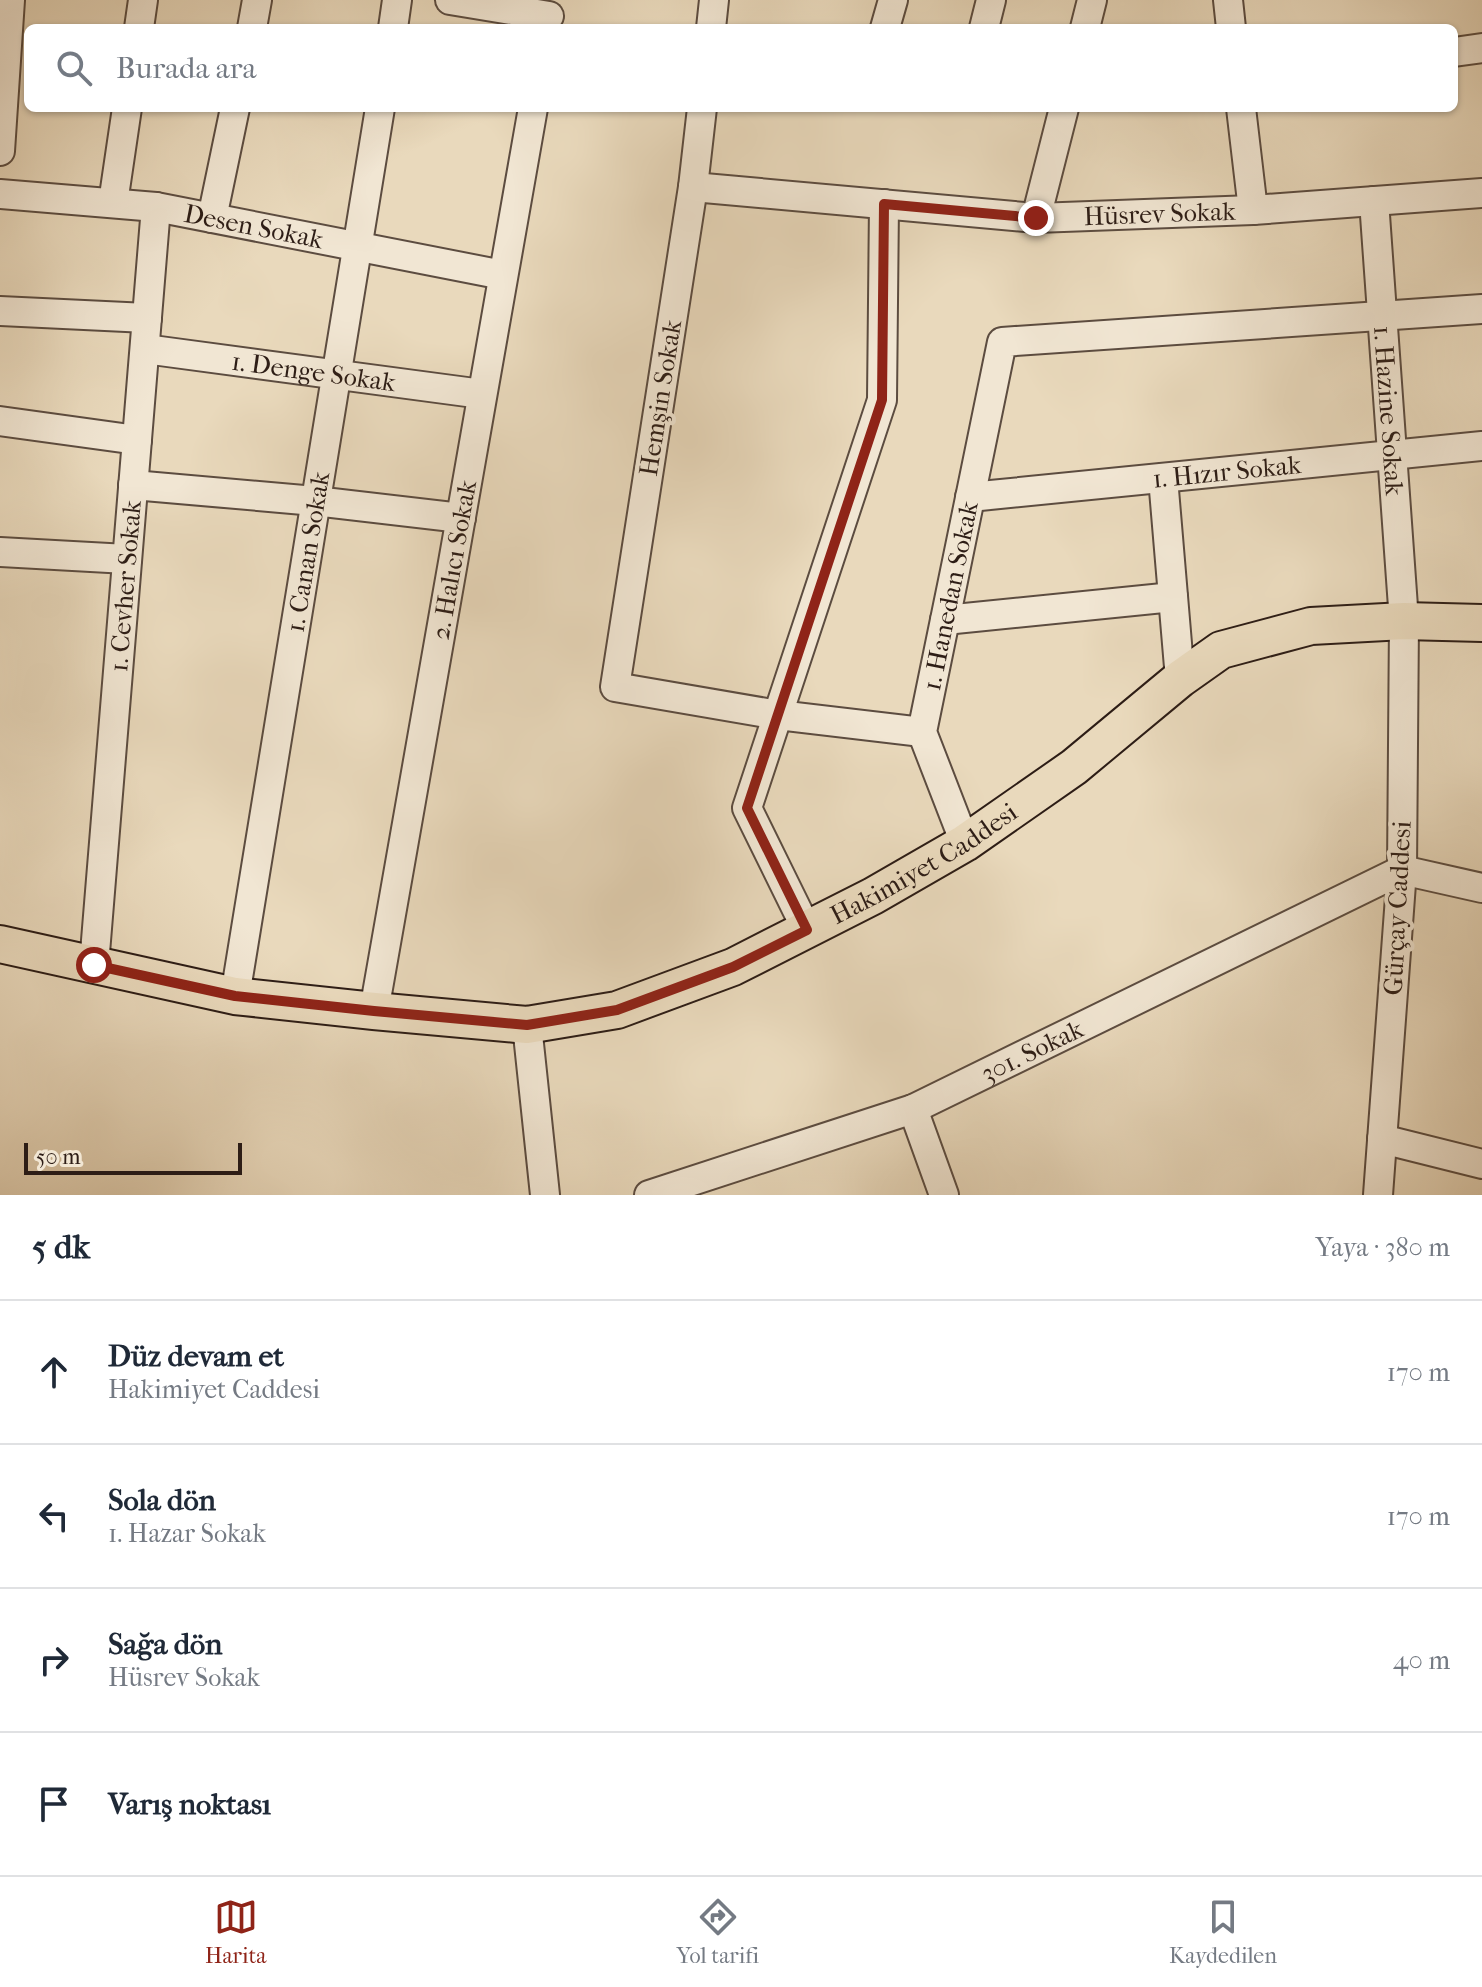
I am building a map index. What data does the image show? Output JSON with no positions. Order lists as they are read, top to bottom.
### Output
{
  "streets": {
    "main road": ["Hakimiyet Caddesi"],
    "street": [
      "Hüsrev Sokak",
      "Desen Sokak",
      "1. Denge Sokak",
      "Hemşin Sokak",
      "1. Hazine Sokak",
      "1. Hızır Sokak",
      "1. Canan Sokak",
      "2. Halıcı Sokak",
      "1. Cevher Sokak",
      "1. Hanedan Sokak",
      "Gürçay Caddesi",
      "301. Sokak"
    ]
  },
  "crossings": [
    ["Hüsrev Sokak", "Hemşin Sokak"],
    ["Hüsrev Sokak", "1. Hazine Sokak"],
    ["Desen Sokak", "1. Canan Sokak"],
    ["Desen Sokak", "2. Halıcı Sokak"],
    ["Desen Sokak", "1. Cevher Sokak"],
    ["1. Denge Sokak", "1. Canan Sokak"],
    ["1. Denge Sokak", "2. Halıcı Sokak"],
    ["1. Denge Sokak", "1. Cevher Sokak"],
    ["1. Hazine Sokak", "1. Hızır Sokak"],
    ["1. Hazine Sokak", "1. Hanedan Sokak"],
    ["1. Hazine Sokak", "Hakimiyet Caddesi"],
    ["1. Hazine Sokak", "Gürçay Caddesi"],
    ["1. Hızır Sokak", "1. Hanedan Sokak"],
    ["1. Canan Sokak", "Hakimiyet Caddesi"],
    ["2. Halıcı Sokak", "Hakimiyet Caddesi"],
    ["1. Cevher Sokak", "Hakimiyet Caddesi"],
    ["Hakimiyet Caddesi", "Gürçay Caddesi"],
    ["Gürçay Caddesi", "301. Sokak"]
  ],
  "scale_bar": "50 m",
  "page": {
    "search": "Burada ara",
    "scale": "50 m",
    "heading": ["5 dk", "Yaya · 380 m"],
    "list": [
      ["Düz devam et", "Hakimiyet Caddesi", "170 m"],
      ["Sola dön", "1. Hazar Sokak", "170 m"],
      ["Sağa dön", "Hüsrev Sokak", "40 m"],
      "Varış noktası"
    ],
    "nav": ["Harita", "Yol tarifi", "Kaydedilen"]
  }
}
